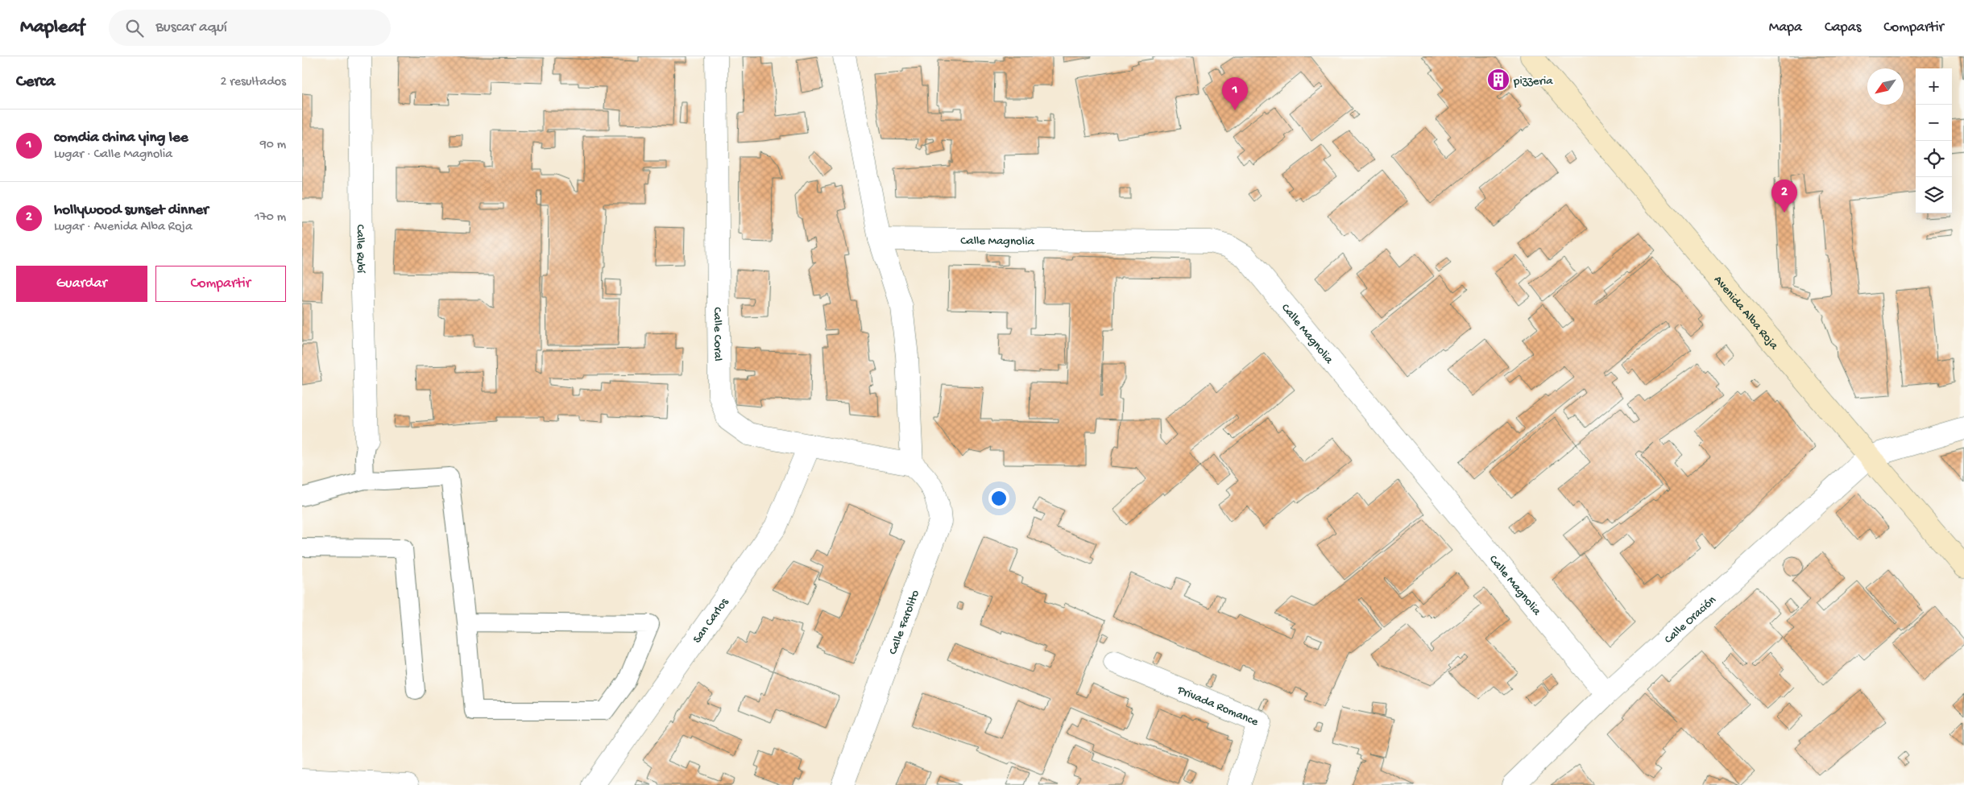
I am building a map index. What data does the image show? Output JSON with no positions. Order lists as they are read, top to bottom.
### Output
{
  "streets": {
    "main road": ["Avenida Alba Roja"],
    "street": [
      "Calle Magnolia",
      "Calle Rubí",
      "Calle Coral",
      "Calle Oración",
      "San Carlos",
      "Calle Farolito",
      "Privada Romance"
    ]
  },
  "crossings": [
    ["Calle Magnolia", "Calle Oración"],
    ["Avenida Alba Roja", "Calle Oración"],
    ["Calle Coral", "San Carlos"],
    ["Calle Coral", "Calle Farolito"]
  ],
  "places": {
    "building": ["pizzeria"]
  },
  "north": "bottom left",
  "page": {
    "header": "Mapleaf",
    "search": "Buscar aquí",
    "nav": ["Mapa", "Capas", "Compartir"],
    "heading": ["Cerca", "2 resultados"],
    "map_buttons": ["+", "−"],
    "pins": ["1", "2"],
    "list": [
      {
        "mark": "1",
        "name": "comdia china ying lee",
        "note": "Lugar · Calle Magnolia",
        "value": "90 m"
      },
      {
        "mark": "2",
        "name": "hollywood sunset dinner",
        "note": "Lugar · Avenida Alba Roja",
        "value": "170 m"
      }
    ],
    "buttons": ["Guardar", "Compartir"]
  }
}
